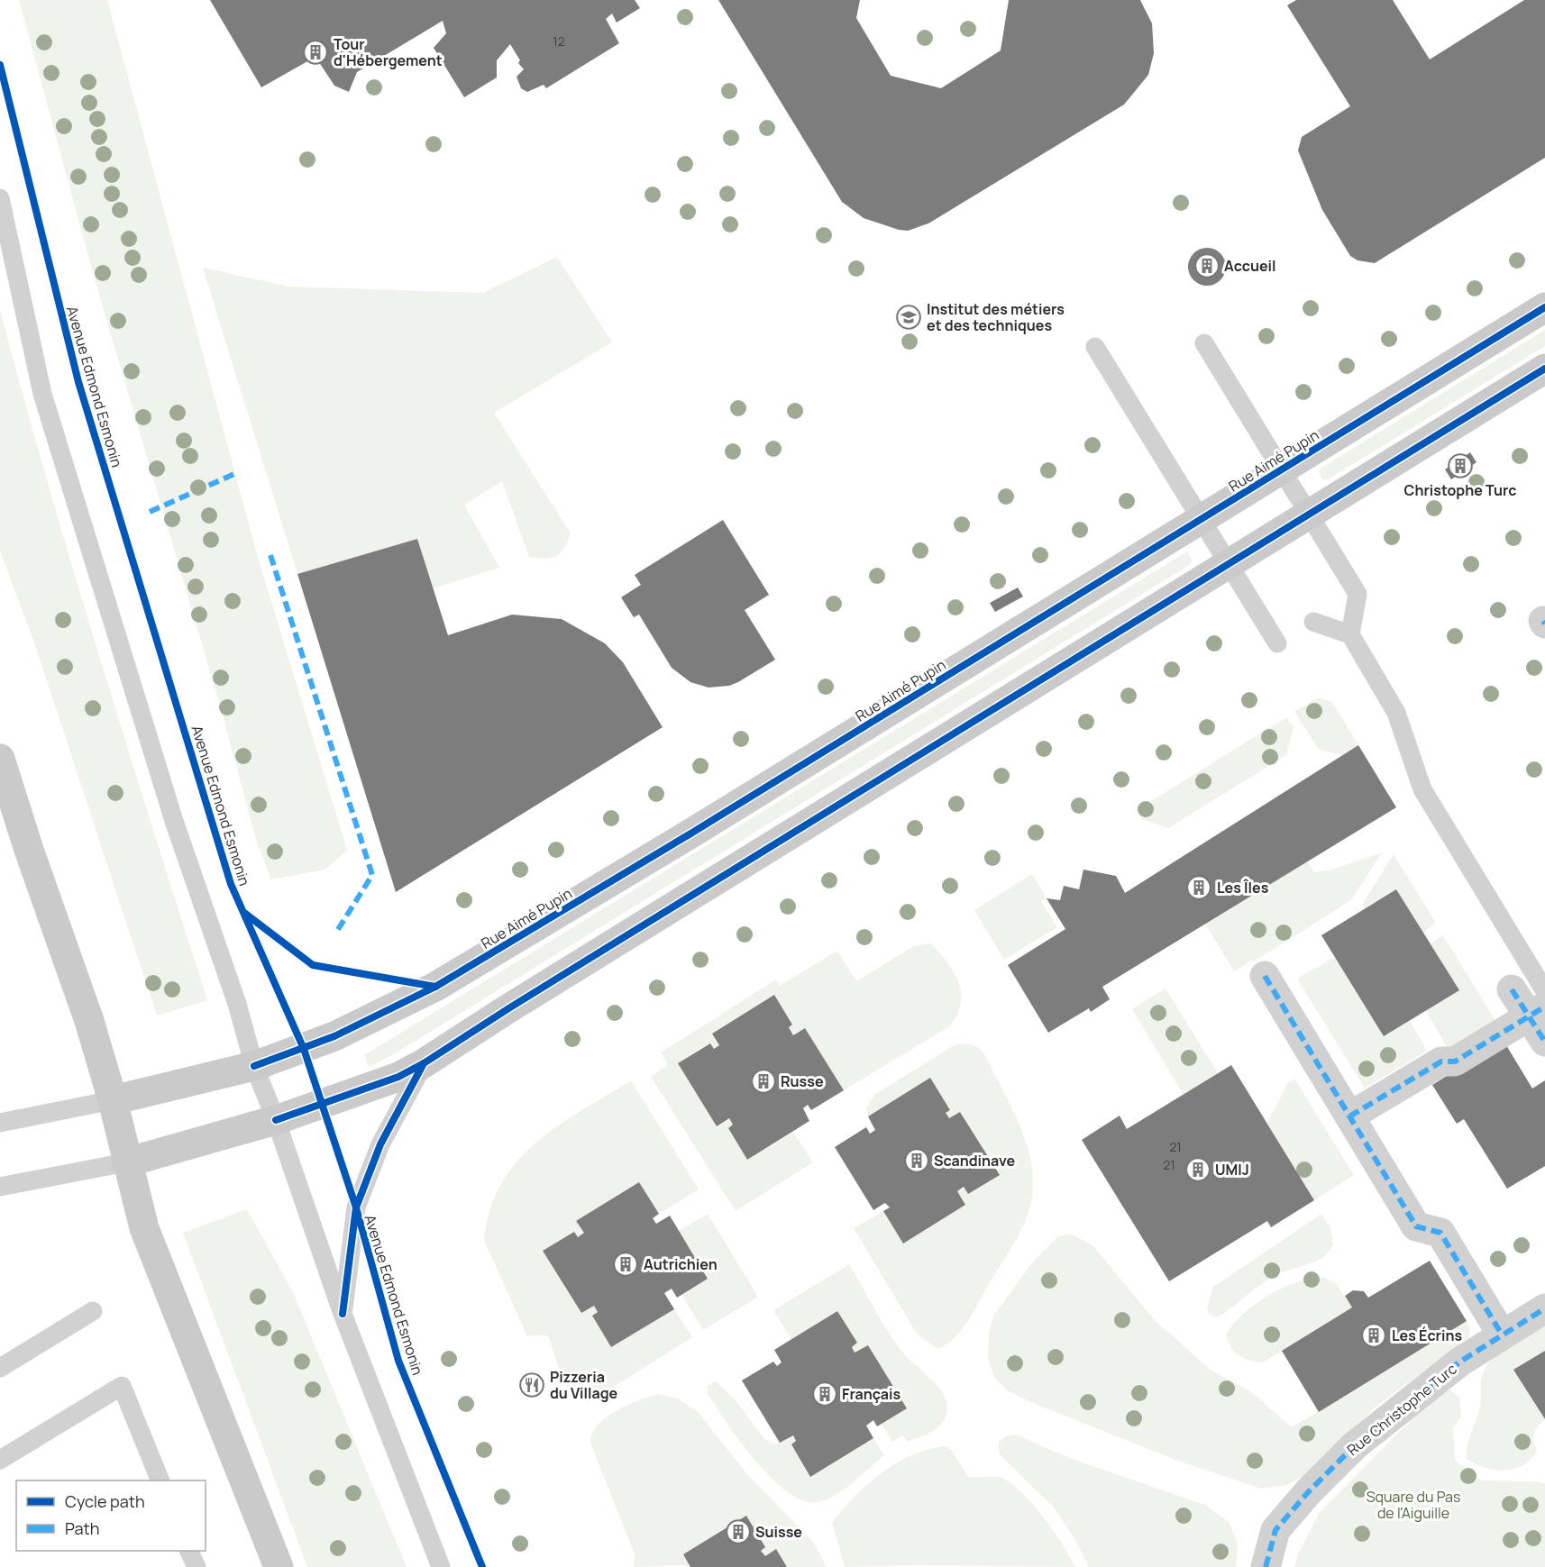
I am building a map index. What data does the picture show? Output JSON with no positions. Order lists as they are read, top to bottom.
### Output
{
  "streets": {
    "street": ["Rue Aimé Pupin", "Rue Christophe Turc"],
    "cycle path": ["Avenue Edmond Esmonin"]
  },
  "parks": ["Square du Pas de l'Aiguille"],
  "places": {
    "building": [
      "Tour d'Hébergement",
      "Accueil",
      "Christophe Turc",
      "Les Îles",
      "Russe",
      "Scandinave",
      "UMIJ",
      "Autrichien",
      "Les Écrins",
      "Français",
      "Suisse"
    ],
    "school or university": ["Institut des métiers et des techniques"],
    "restaurant": ["Pizzeria du Village"]
  },
  "house_numbers": ["12", "21", "21"],
  "legend": ["Cycle path", "Path"]
}
